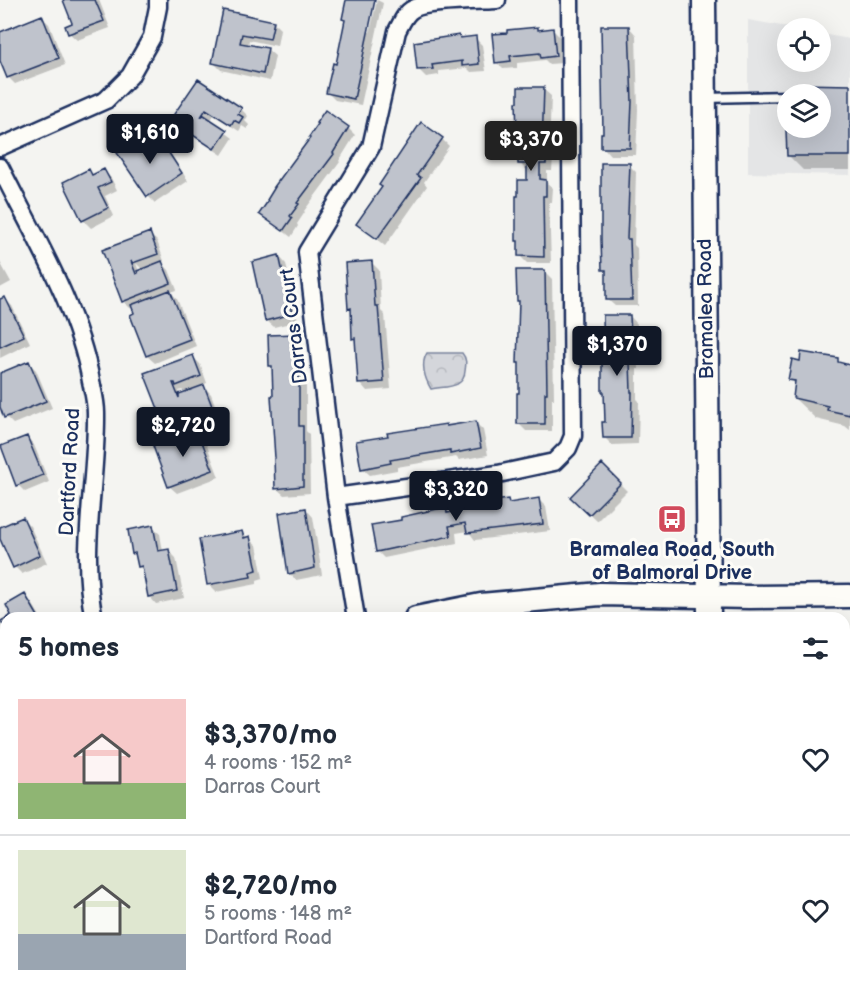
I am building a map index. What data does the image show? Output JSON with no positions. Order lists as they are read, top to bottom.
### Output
{
  "streets": {
    "main road": ["Bramalea Road"],
    "street": ["Darras Court", "Dartford Road"]
  },
  "places": {
    "bus stop": ["Bramalea Road, South of Balmoral Drive"]
  },
  "page": {
    "price": [
      "$1,610",
      "$3,370",
      "$1,370",
      "$2,720",
      "$3,320"
    ],
    "heading": "5 homes",
    "list": [
      {
        "name": "$3,370/mo",
        "note": "4 rooms · 152 m² · Darras Court"
      },
      {
        "name": "$2,720/mo",
        "note": "5 rooms · 148 m² · Dartford Road"
      }
    ]
  }
}
